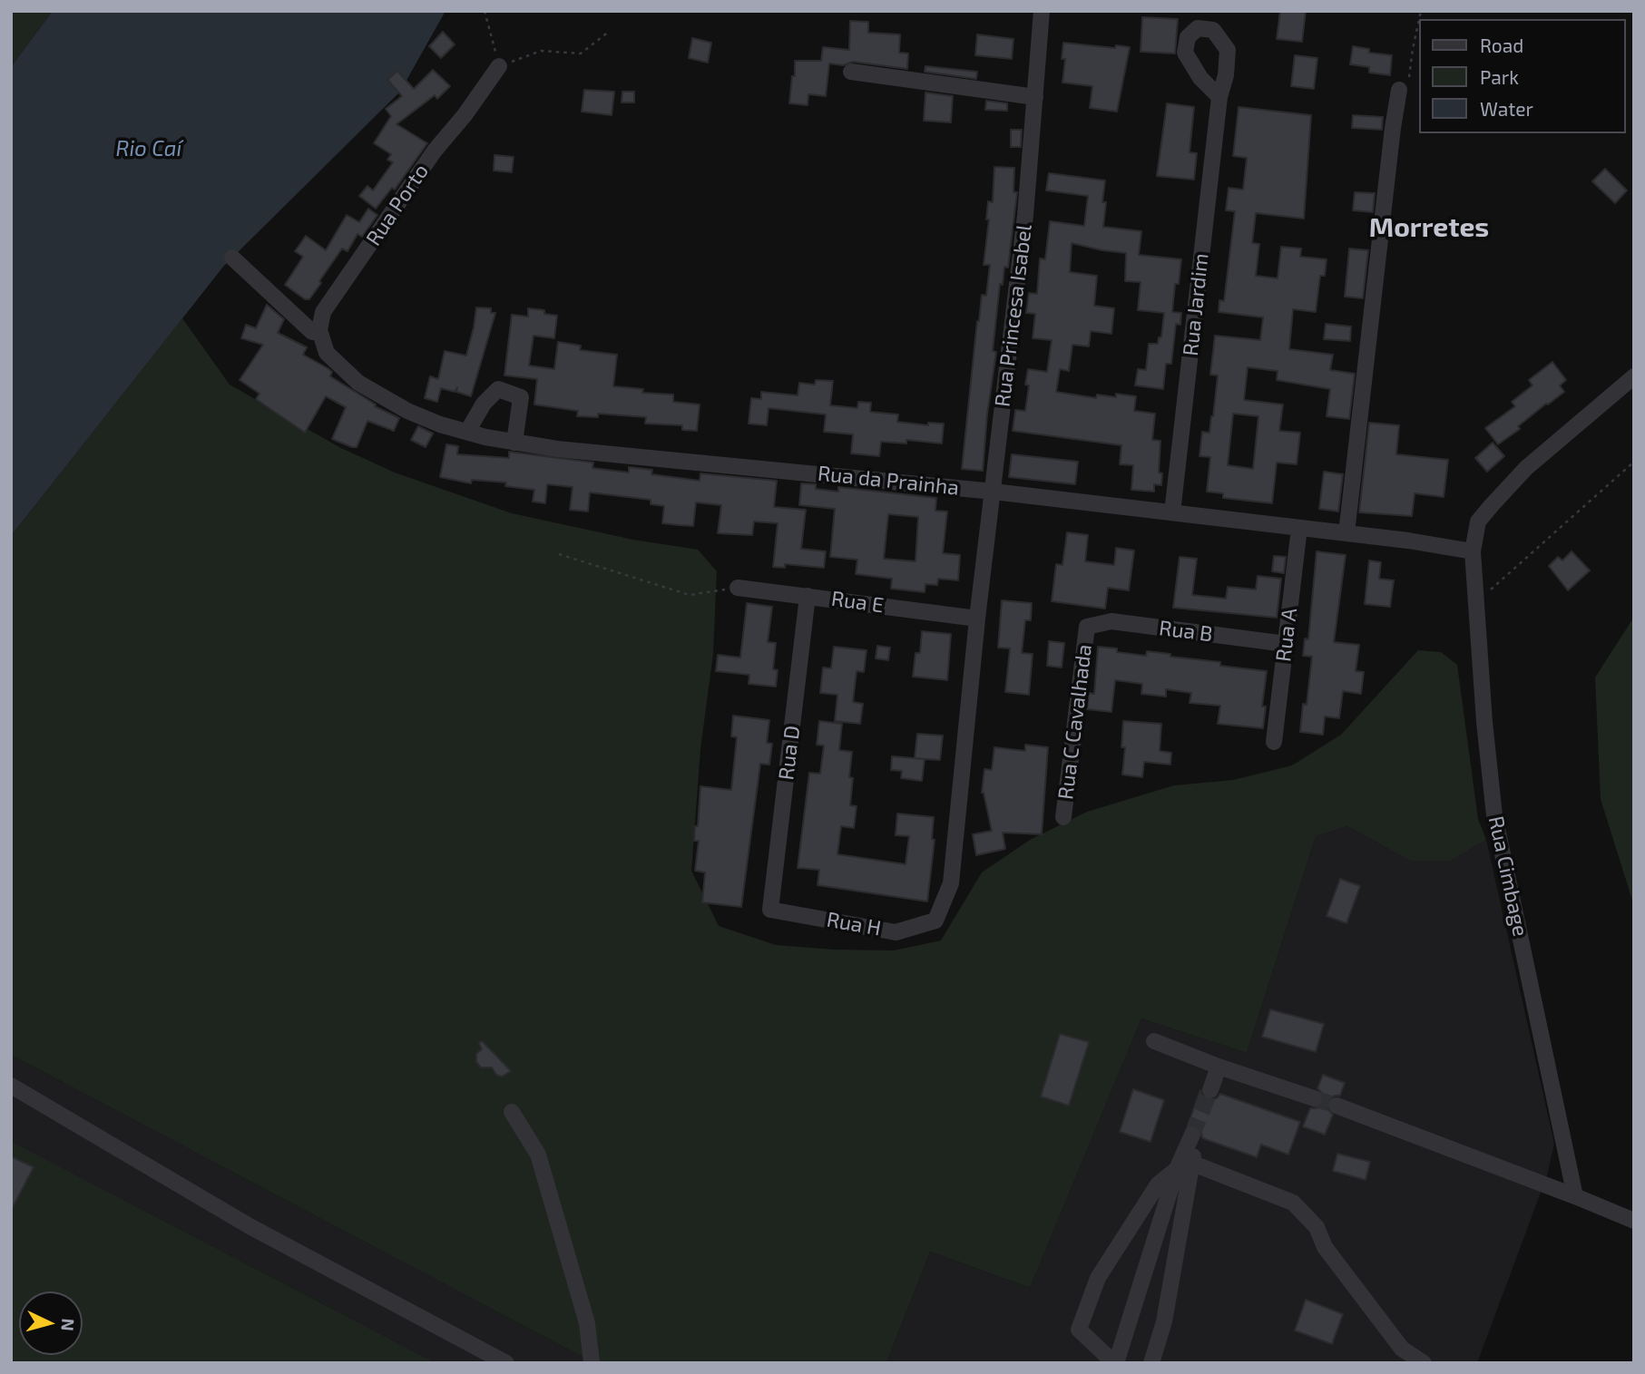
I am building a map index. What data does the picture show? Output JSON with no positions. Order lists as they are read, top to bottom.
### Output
{
  "streets": {
    "street": [
      "Rua Porto",
      "Rua Jardim",
      "Rua Princesa Isabel",
      "Rua da Prainha",
      "Rua E",
      "Rua B",
      "Rua A",
      "Rua C Cavalhada",
      "Rua D",
      "Rua Cimbage",
      "Rua H"
    ]
  },
  "crossings": [
    ["Rua Porto", "Rua da Prainha"],
    ["Rua Jardim", "Rua da Prainha"],
    ["Rua Princesa Isabel", "Rua da Prainha"],
    ["Rua Princesa Isabel", "Rua E"],
    ["Rua Princesa Isabel", "Rua H"],
    ["Rua da Prainha", "Rua A"],
    ["Rua da Prainha", "Rua Cimbage"],
    ["Rua E", "Rua D"],
    ["Rua E", "Rua H"],
    ["Rua B", "Rua A"],
    ["Rua B", "Rua C Cavalhada"],
    ["Rua D", "Rua H"]
  ],
  "districts": ["Morretes"],
  "water": ["Rio Caí"],
  "legend": ["Road", "Park", "Water"],
  "north": "right"
}
